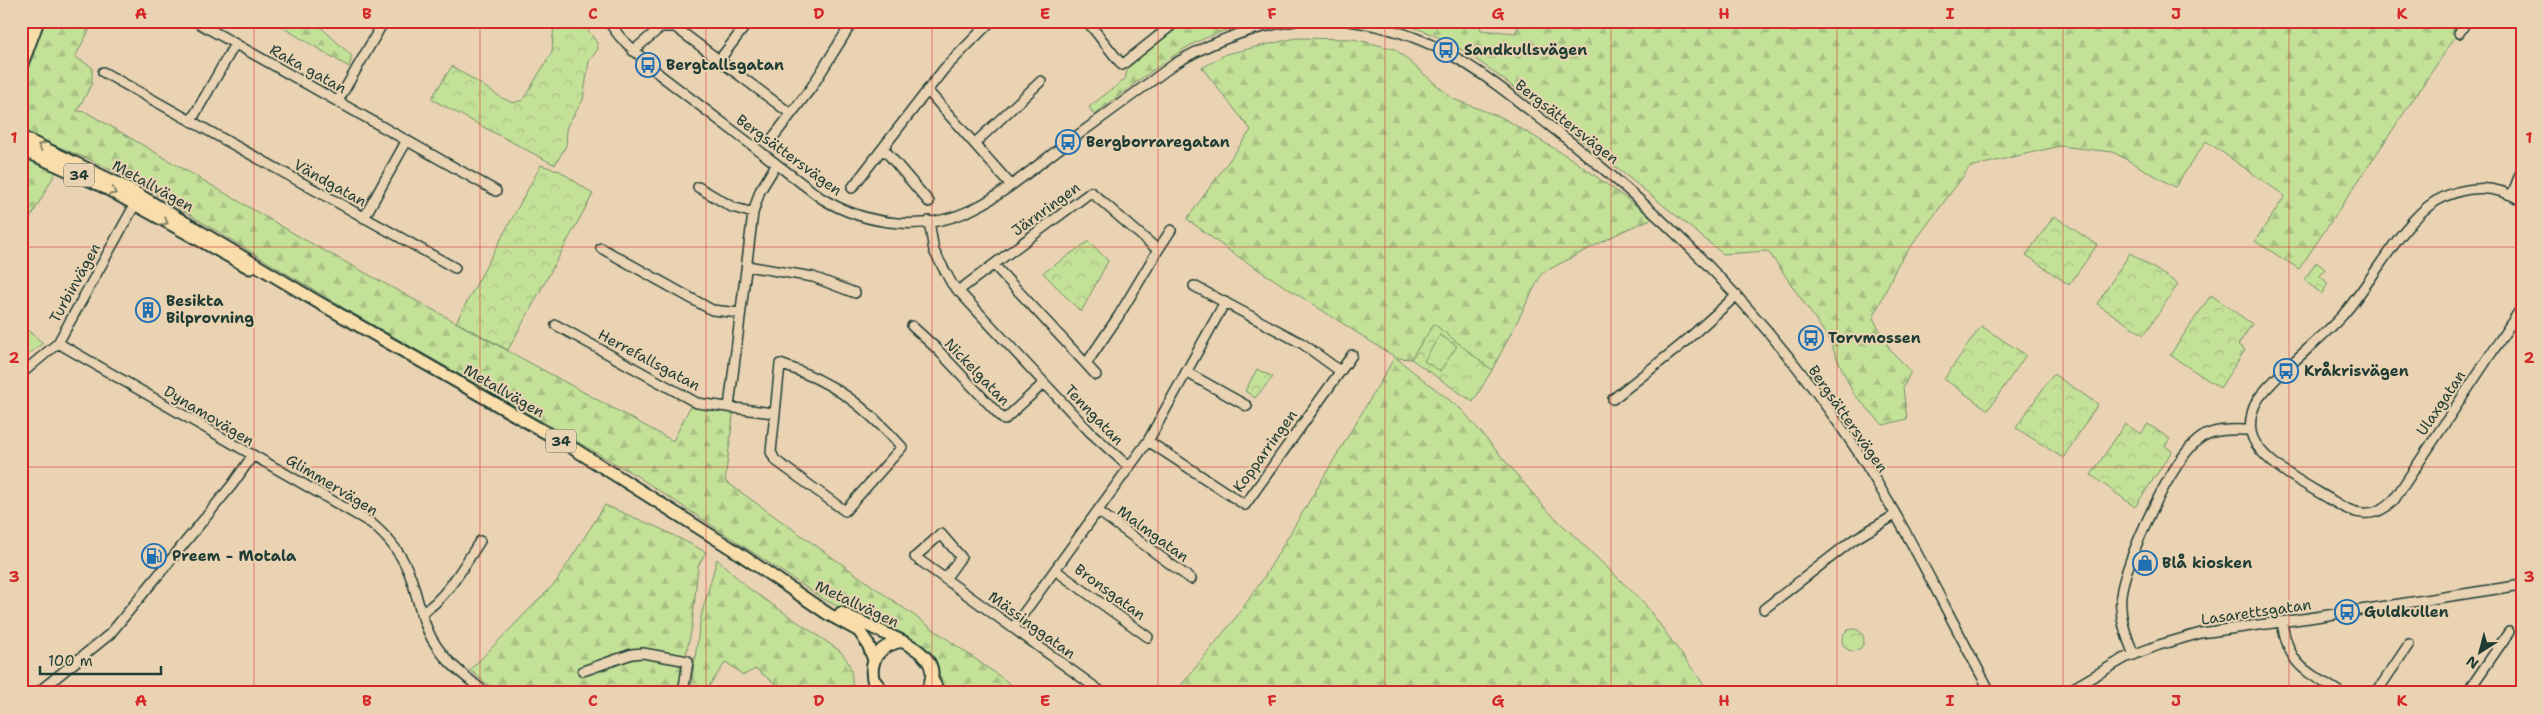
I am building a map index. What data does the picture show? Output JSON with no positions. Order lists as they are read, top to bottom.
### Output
{
  "streets": {
    "main road": ["34", "Metallvägen"],
    "street": [
      "Raka gatan",
      "Bergsättersvägen",
      "Vändgatan",
      "Järnringen",
      "Turbinvägen",
      "Herrefallsgatan",
      "Nickelgatan",
      "Ulaxgatan",
      "Tenngatan",
      "Dynamovägen",
      "Kopparringen",
      "Glimmervägen",
      "Malmgatan",
      "Bronsgatan",
      "Lasarettsgatan",
      "Mässinggatan"
    ]
  },
  "crossings": [
    ["Bergsättersvägen", "Tenngatan"],
    ["34", "Metallvägen"],
    ["Metallvägen", "Turbinvägen"],
    ["Järnringen", "Tenngatan"],
    ["Turbinvägen", "Dynamovägen"],
    ["Nickelgatan", "Tenngatan"],
    ["Dynamovägen", "Glimmervägen"]
  ],
  "places": {
    "bus stop": [
      "Sandkullsvägen",
      "Bergtallsgatan",
      "Bergborraregatan",
      "Torvmossen",
      "Kråkrisvägen",
      "Guldkullen"
    ],
    "building": ["Besikta Bilprovning"],
    "fuel station": ["Preem - Motala"],
    "shop": ["Blå kiosken"]
  },
  "scale_bar": "100 m",
  "north": "bottom left",
  "grid": {
    "columns": [
      "A",
      "B",
      "C",
      "D",
      "E",
      "F",
      "G",
      "H",
      "I",
      "J",
      "K"
    ],
    "rows": ["1", "2", "3"]
  }
}
